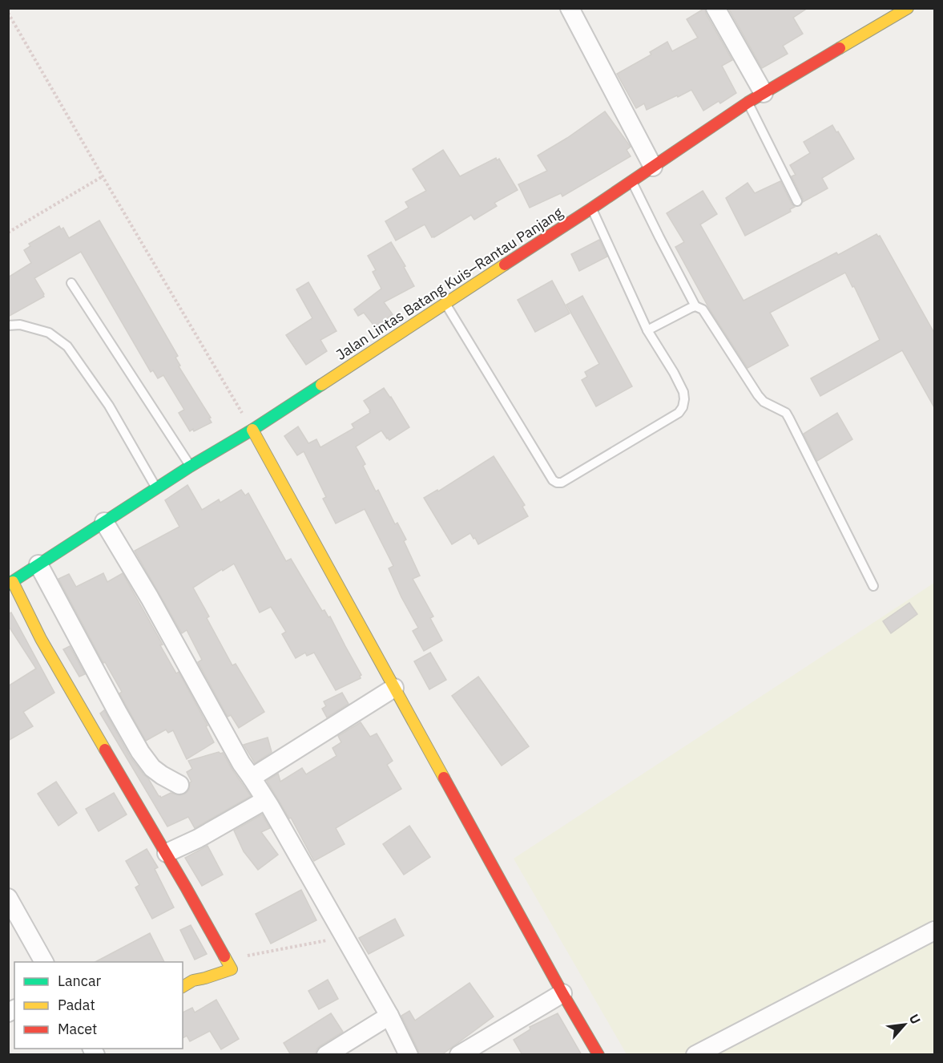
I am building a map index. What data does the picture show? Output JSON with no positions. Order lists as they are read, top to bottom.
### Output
{
  "streets": {
    "street": ["Jalan Lintas Batang Kuis–Rantau Panjang"]
  },
  "legend": ["Lancar", "Padat", "Macet"],
  "north": "top right"
}
